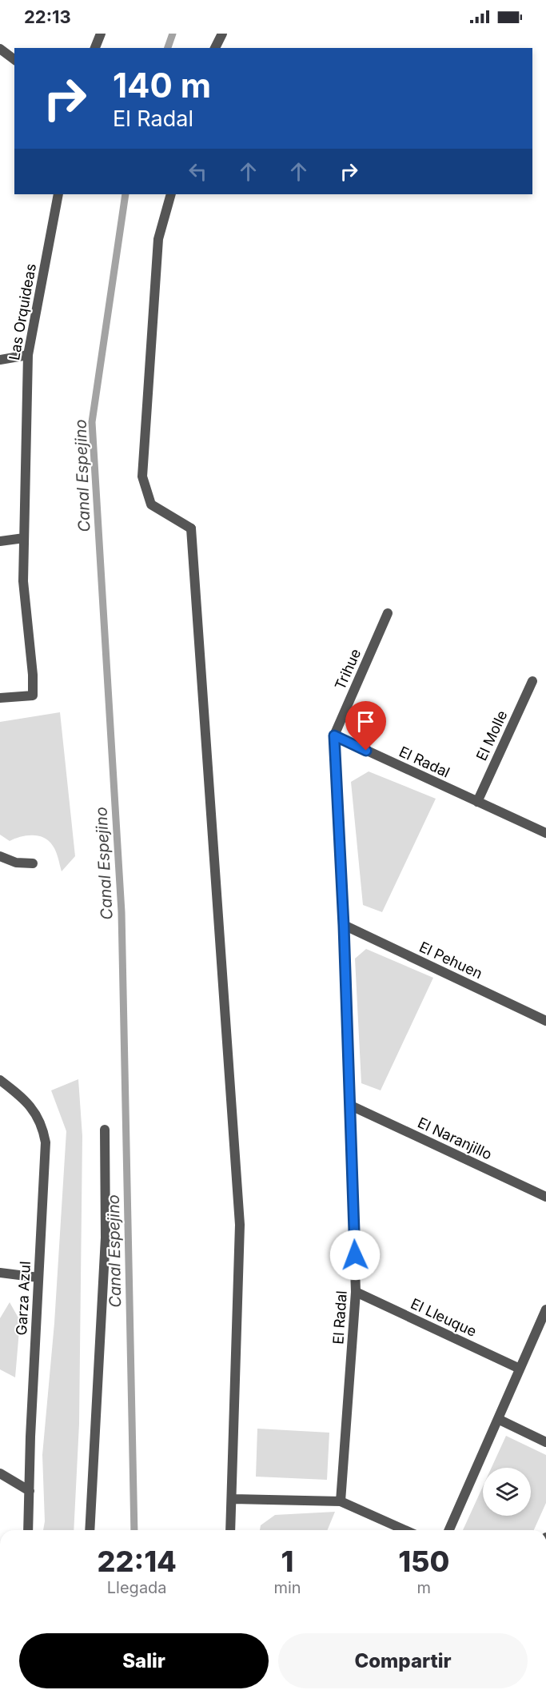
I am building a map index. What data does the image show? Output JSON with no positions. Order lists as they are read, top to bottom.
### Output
{
  "streets": {
    "street": [
      "Las Orquideas",
      "Trihue",
      "El Molle",
      "El Radal",
      "El Pehuen",
      "El Naranjillo",
      "Garza Azul",
      "El Lleuque"
    ]
  },
  "crossings": [
    ["Trihue", "El Radal"],
    ["El Molle", "El Radal"],
    ["El Radal", "El Pehuen"],
    ["El Radal", "El Naranjillo"],
    ["El Radal", "El Lleuque"]
  ],
  "water": ["Canal Espejino"],
  "page": {
    "status": "22:13",
    "turn": ["140 m", "El Radal"],
    "eta": [
      "22:14",
      "Llegada",
      "1",
      "min",
      "150",
      "m"
    ],
    "buttons": ["Salir", "Compartir"]
  }
}
